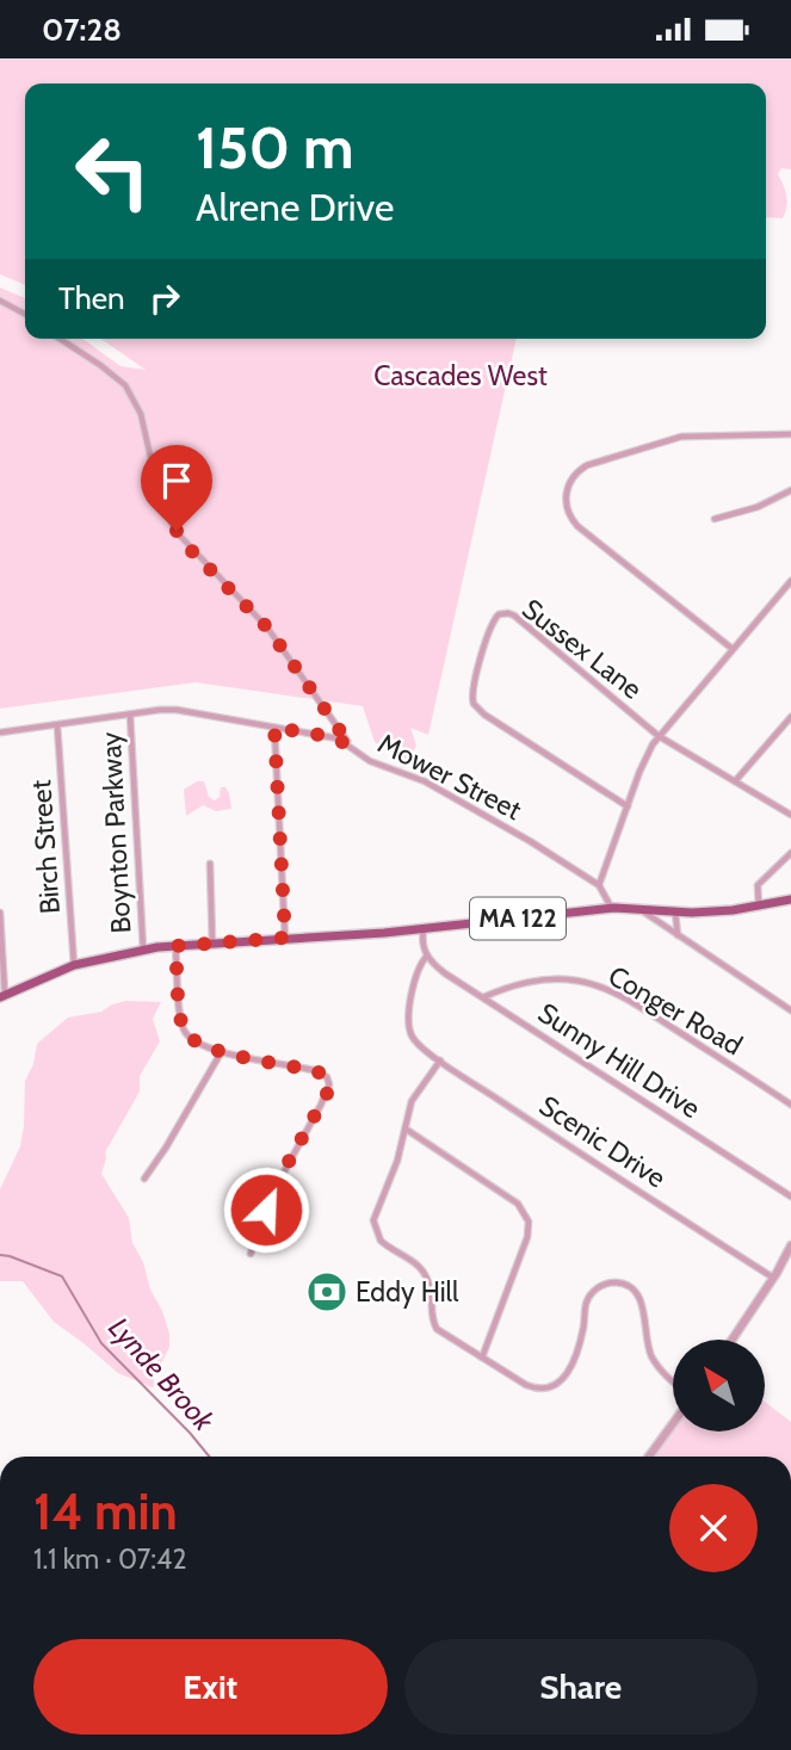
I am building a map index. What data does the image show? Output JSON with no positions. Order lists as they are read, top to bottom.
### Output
{
  "streets": {
    "main road": ["MA 122"],
    "street": [
      "Sussex Lane",
      "Mower Street",
      "Boynton Parkway",
      "Birch Street",
      "Conger Road",
      "Sunny Hill Drive",
      "Scenic Drive"
    ]
  },
  "crossings": [
    ["Mower Street", "Boynton Parkway"],
    ["Mower Street", "Birch Street"],
    ["Mower Street", "MA 122"],
    ["Boynton Parkway", "MA 122"],
    ["Birch Street", "MA 122"],
    ["Conger Road", "Sunny Hill Drive"],
    ["Sunny Hill Drive", "Scenic Drive"]
  ],
  "water": ["Lynde Brook"],
  "parks": ["Cascades West"],
  "places": {
    "bank": ["Eddy Hill"]
  },
  "north": "top left",
  "page": {
    "status": "07:28",
    "turn": ["150 m", "Alrene Drive"],
    "then": "Then",
    "heading": ["14 min", "1.1 km · 07:42"],
    "buttons": ["Exit", "Share"]
  }
}
